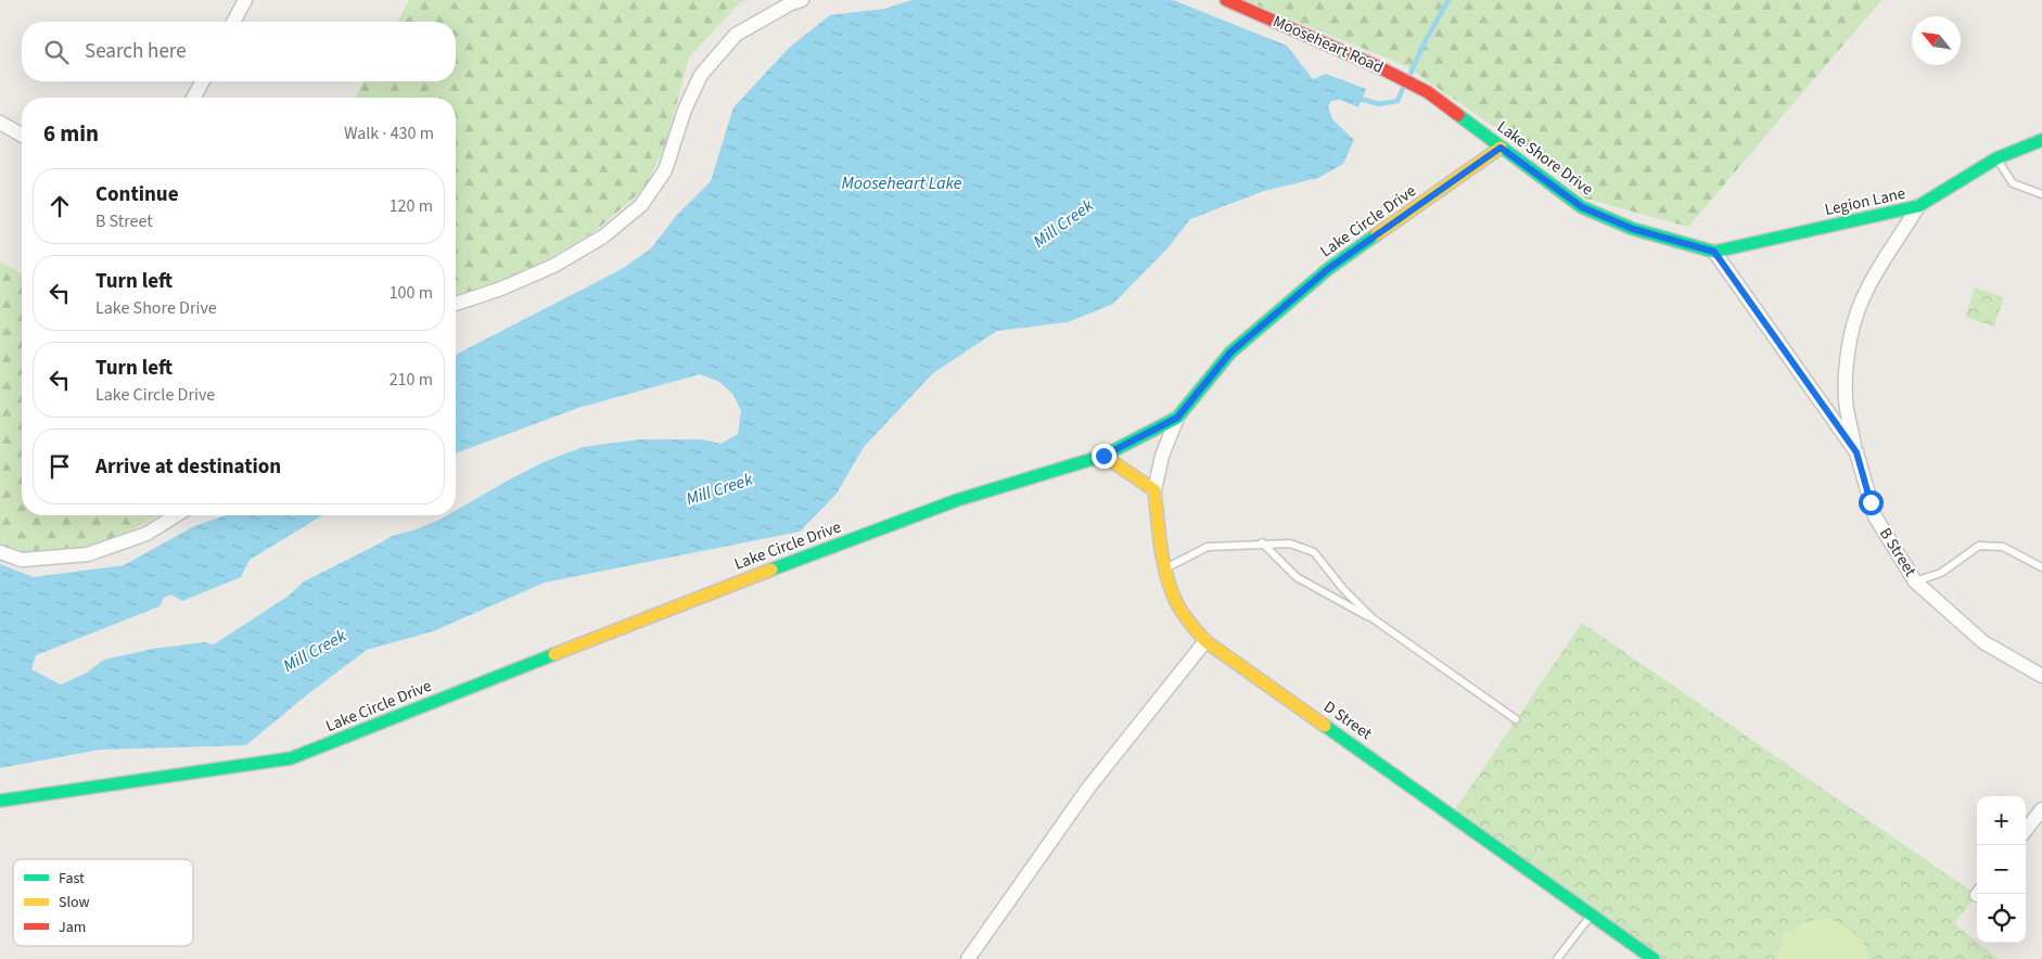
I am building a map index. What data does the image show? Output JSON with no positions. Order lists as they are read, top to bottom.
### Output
{
  "streets": {
    "street": [
      "Mooseheart Road",
      "Lake Shore Drive",
      "Legion Lane",
      "Lake Circle Drive",
      "B Street",
      "D Street"
    ]
  },
  "crossings": [
    ["Mooseheart Road", "Lake Shore Drive"],
    ["Lake Shore Drive", "Legion Lane"],
    ["Lake Shore Drive", "Lake Circle Drive"],
    ["Lake Shore Drive", "B Street"],
    ["Legion Lane", "B Street"]
  ],
  "water": ["Mooseheart Lake", "Mill Creek"],
  "legend": ["Fast", "Slow", "Jam"],
  "north": "top left",
  "page": {
    "search": "Search here",
    "heading": ["6 min", "Walk · 430 m"],
    "list": [
      ["Continue", "B Street", "120 m"],
      ["Turn left", "Lake Shore Drive", "100 m"],
      ["Turn left", "Lake Circle Drive", "210 m"],
      "Arrive at destination"
    ],
    "map_buttons": ["+", "−"]
  }
}
